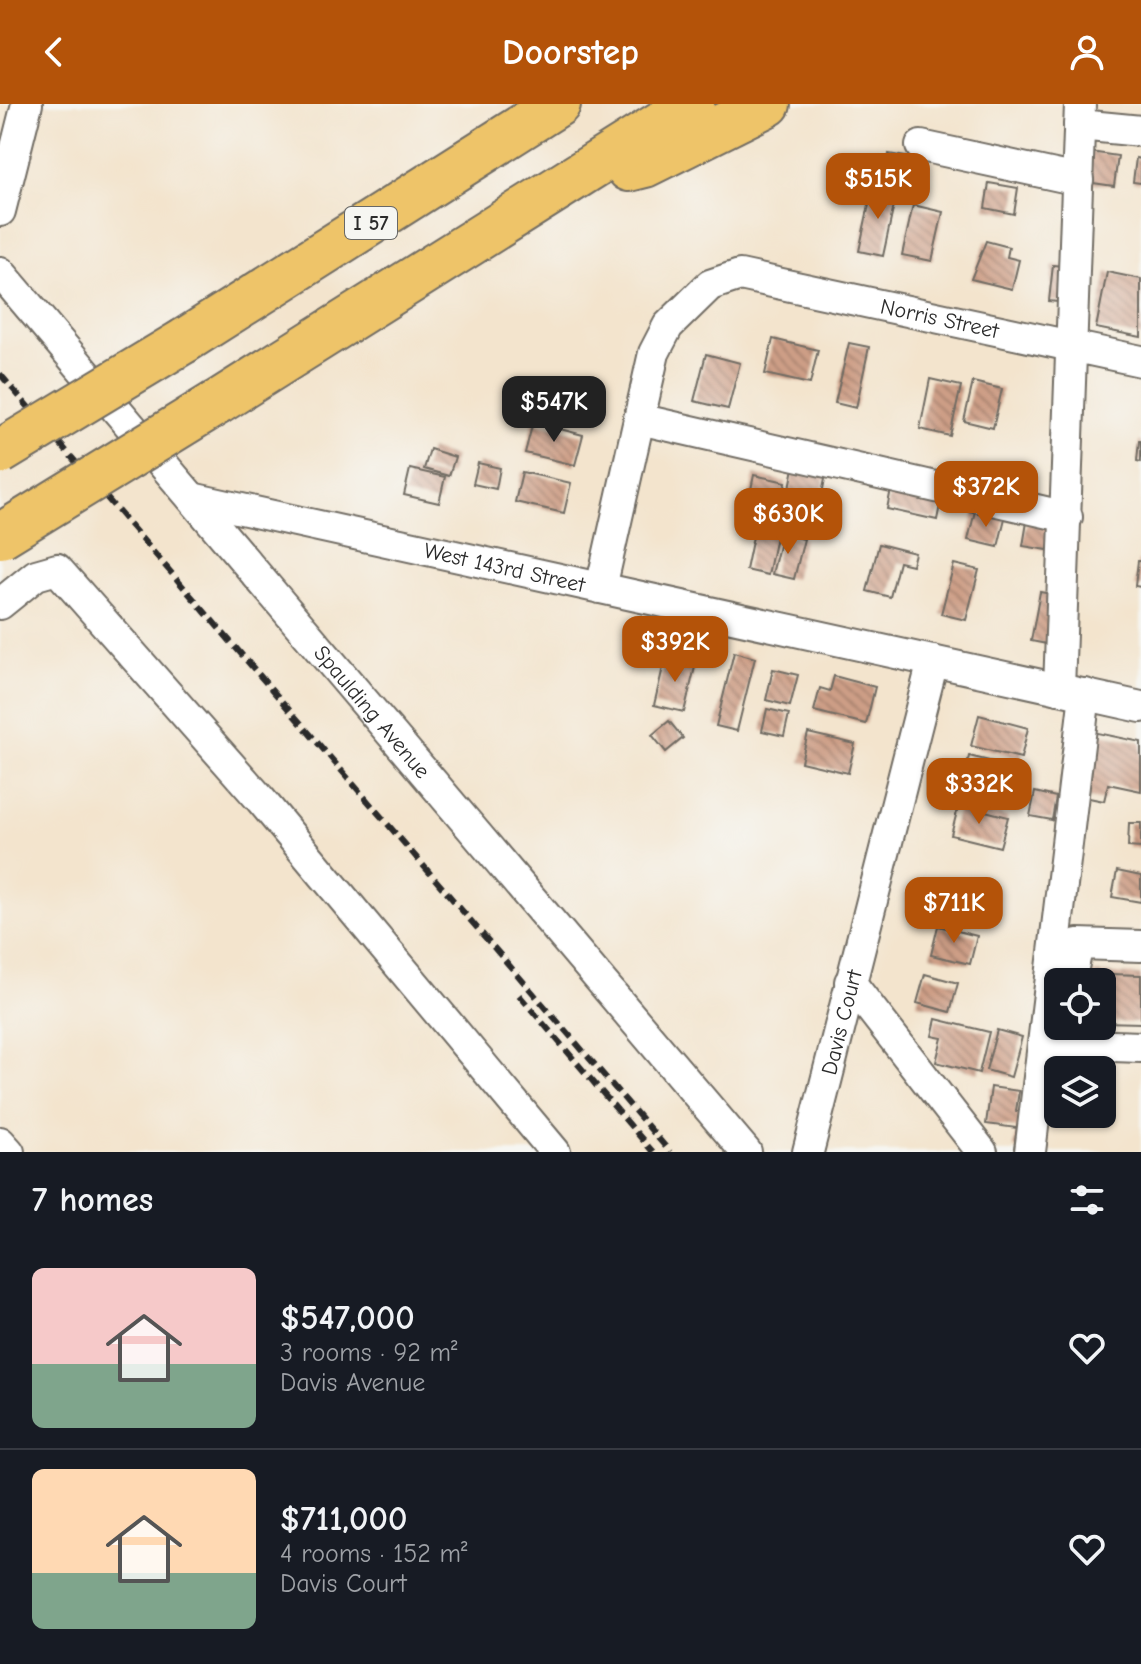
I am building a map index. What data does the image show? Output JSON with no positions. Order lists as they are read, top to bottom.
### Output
{
  "streets": {
    "highway": ["I 57"],
    "street": [
      "Norris Street",
      "West 143rd Street",
      "Spaulding Avenue",
      "Davis Court"
    ]
  },
  "crossings": [
    ["West 143rd Street", "Spaulding Avenue"],
    ["West 143rd Street", "Davis Court"]
  ],
  "page": {
    "header": "Doorstep",
    "price": [
      "$515K",
      "$547K",
      "$372K",
      "$630K",
      "$392K",
      "$332K",
      "$711K"
    ],
    "heading": "7 homes",
    "list": [
      {
        "name": "$547,000",
        "note": "3 rooms · 92 m² · Davis Avenue"
      },
      {
        "name": "$711,000",
        "note": "4 rooms · 152 m² · Davis Court"
      }
    ]
  }
}
